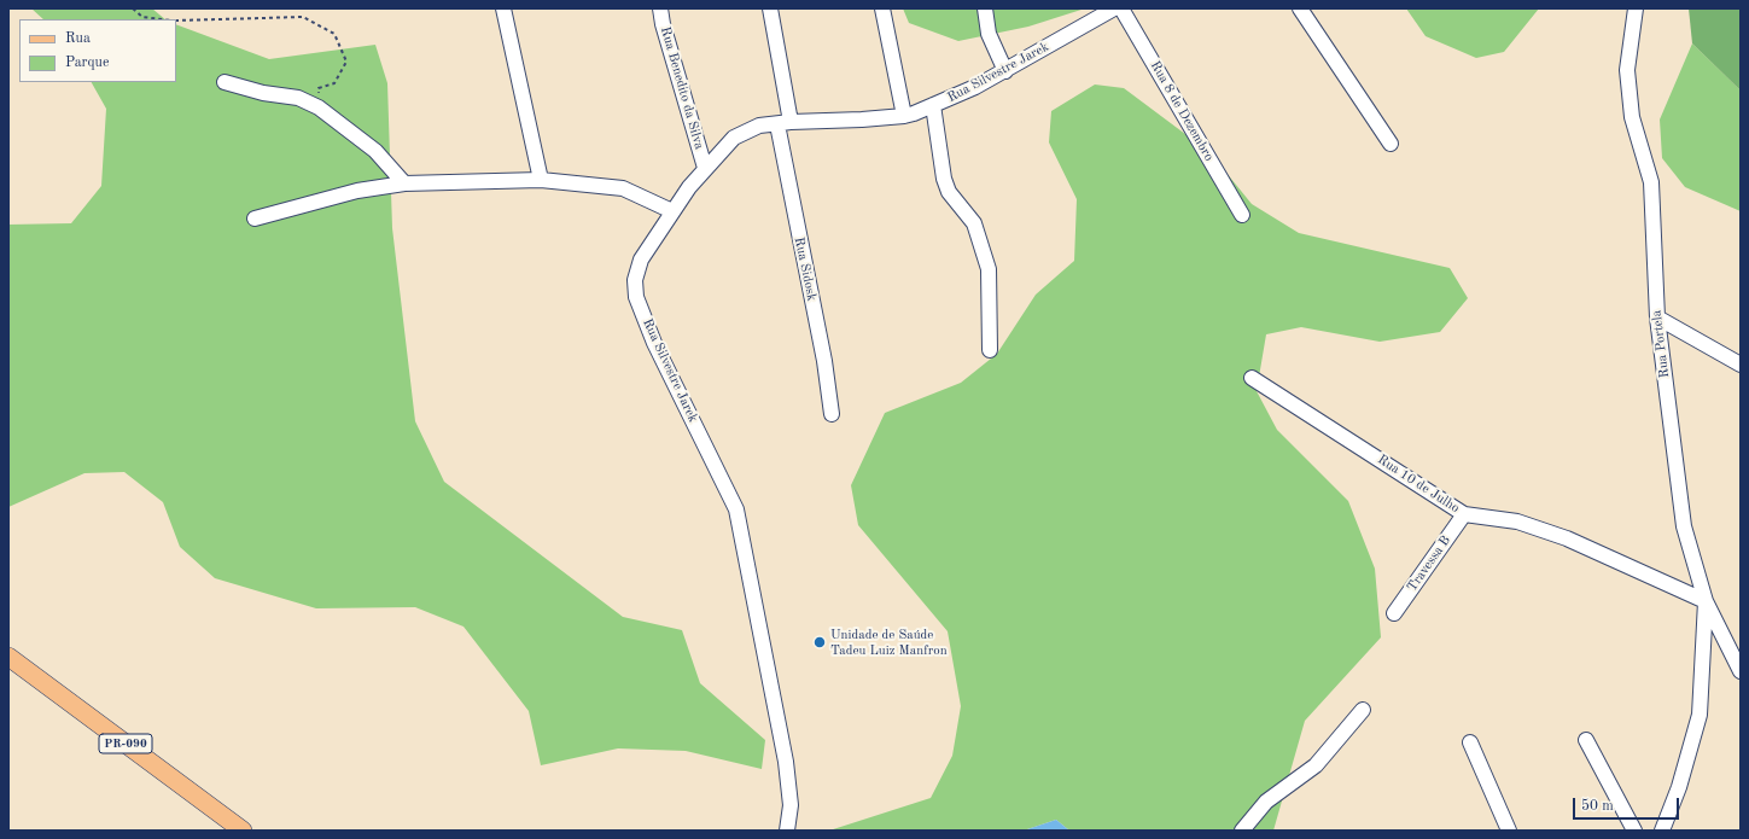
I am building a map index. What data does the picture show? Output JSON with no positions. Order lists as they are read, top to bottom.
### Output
{
  "streets": {
    "main road": ["PR-090"],
    "street": [
      "Rua Silvestre Jarek",
      "Rua Benedito da Silva",
      "Rua 8 de Dezembro",
      "Rua Sidosk",
      "Rua Portela",
      "Rua 10 de Julho",
      "Travessa B"
    ]
  },
  "crossings": [
    ["Rua Silvestre Jarek", "Rua Benedito da Silva"],
    ["Rua Silvestre Jarek", "Rua Sidosk"],
    ["Rua Portela", "Rua 10 de Julho"],
    ["Rua 10 de Julho", "Travessa B"]
  ],
  "places": ["Unidade de Saúde Tadeu Luiz Manfron"],
  "legend": ["Rua", "Parque"],
  "scale_bar": "50 m"
}
